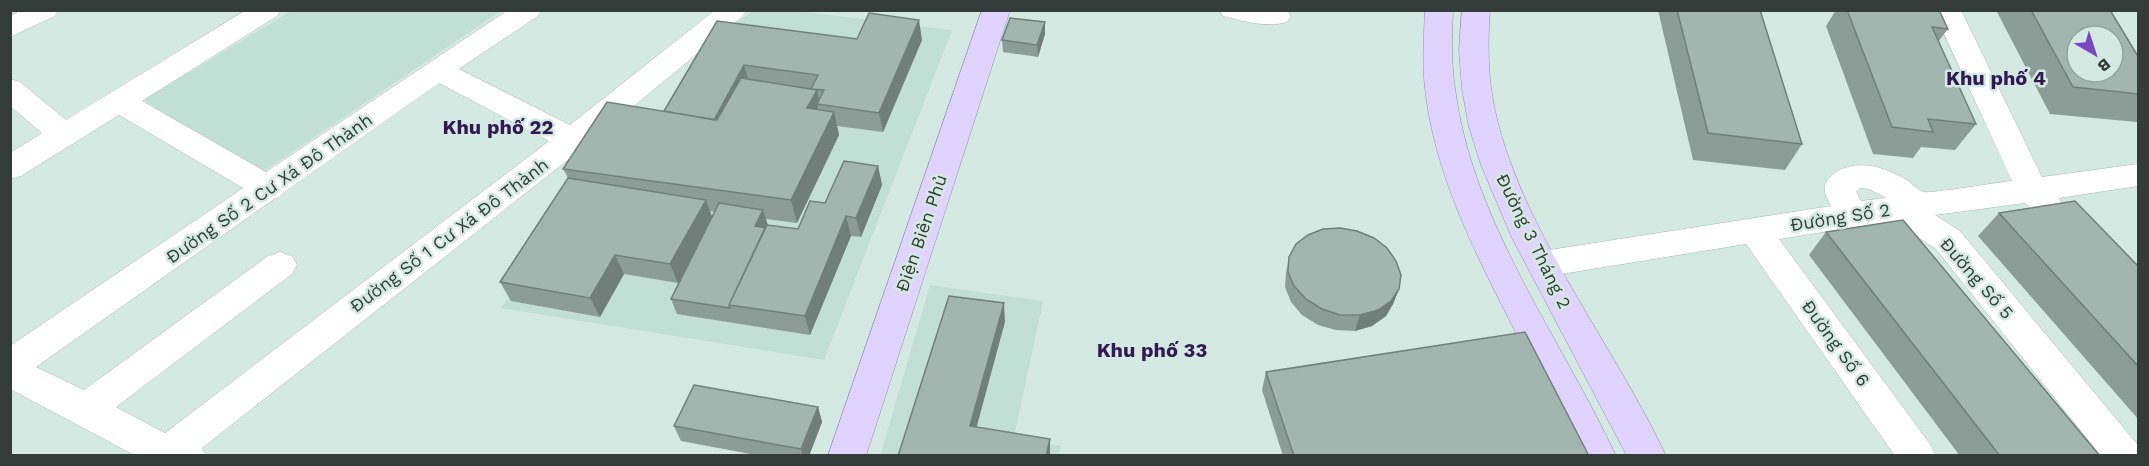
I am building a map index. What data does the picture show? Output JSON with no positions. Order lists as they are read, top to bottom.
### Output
{
  "streets": {
    "main road": ["Điện Biên Phủ", "Đường 3 Tháng 2"],
    "street": [
      "Ðường Số 2 Cư Xá Đô Thành",
      "Đường Số 2",
      "Ðường Số 1 Cư Xá Đô Thành",
      "Đường Số 5",
      "Đường Số 6"
    ]
  },
  "crossings": [
    ["Đường Số 2", "Đường 3 Tháng 2"],
    ["Đường Số 2", "Đường Số 5"],
    ["Đường Số 2", "Đường Số 6"]
  ],
  "districts": ["Khu phố 4", "Khu phố 22", "Khu phố 33"],
  "north": "bottom right"
}
